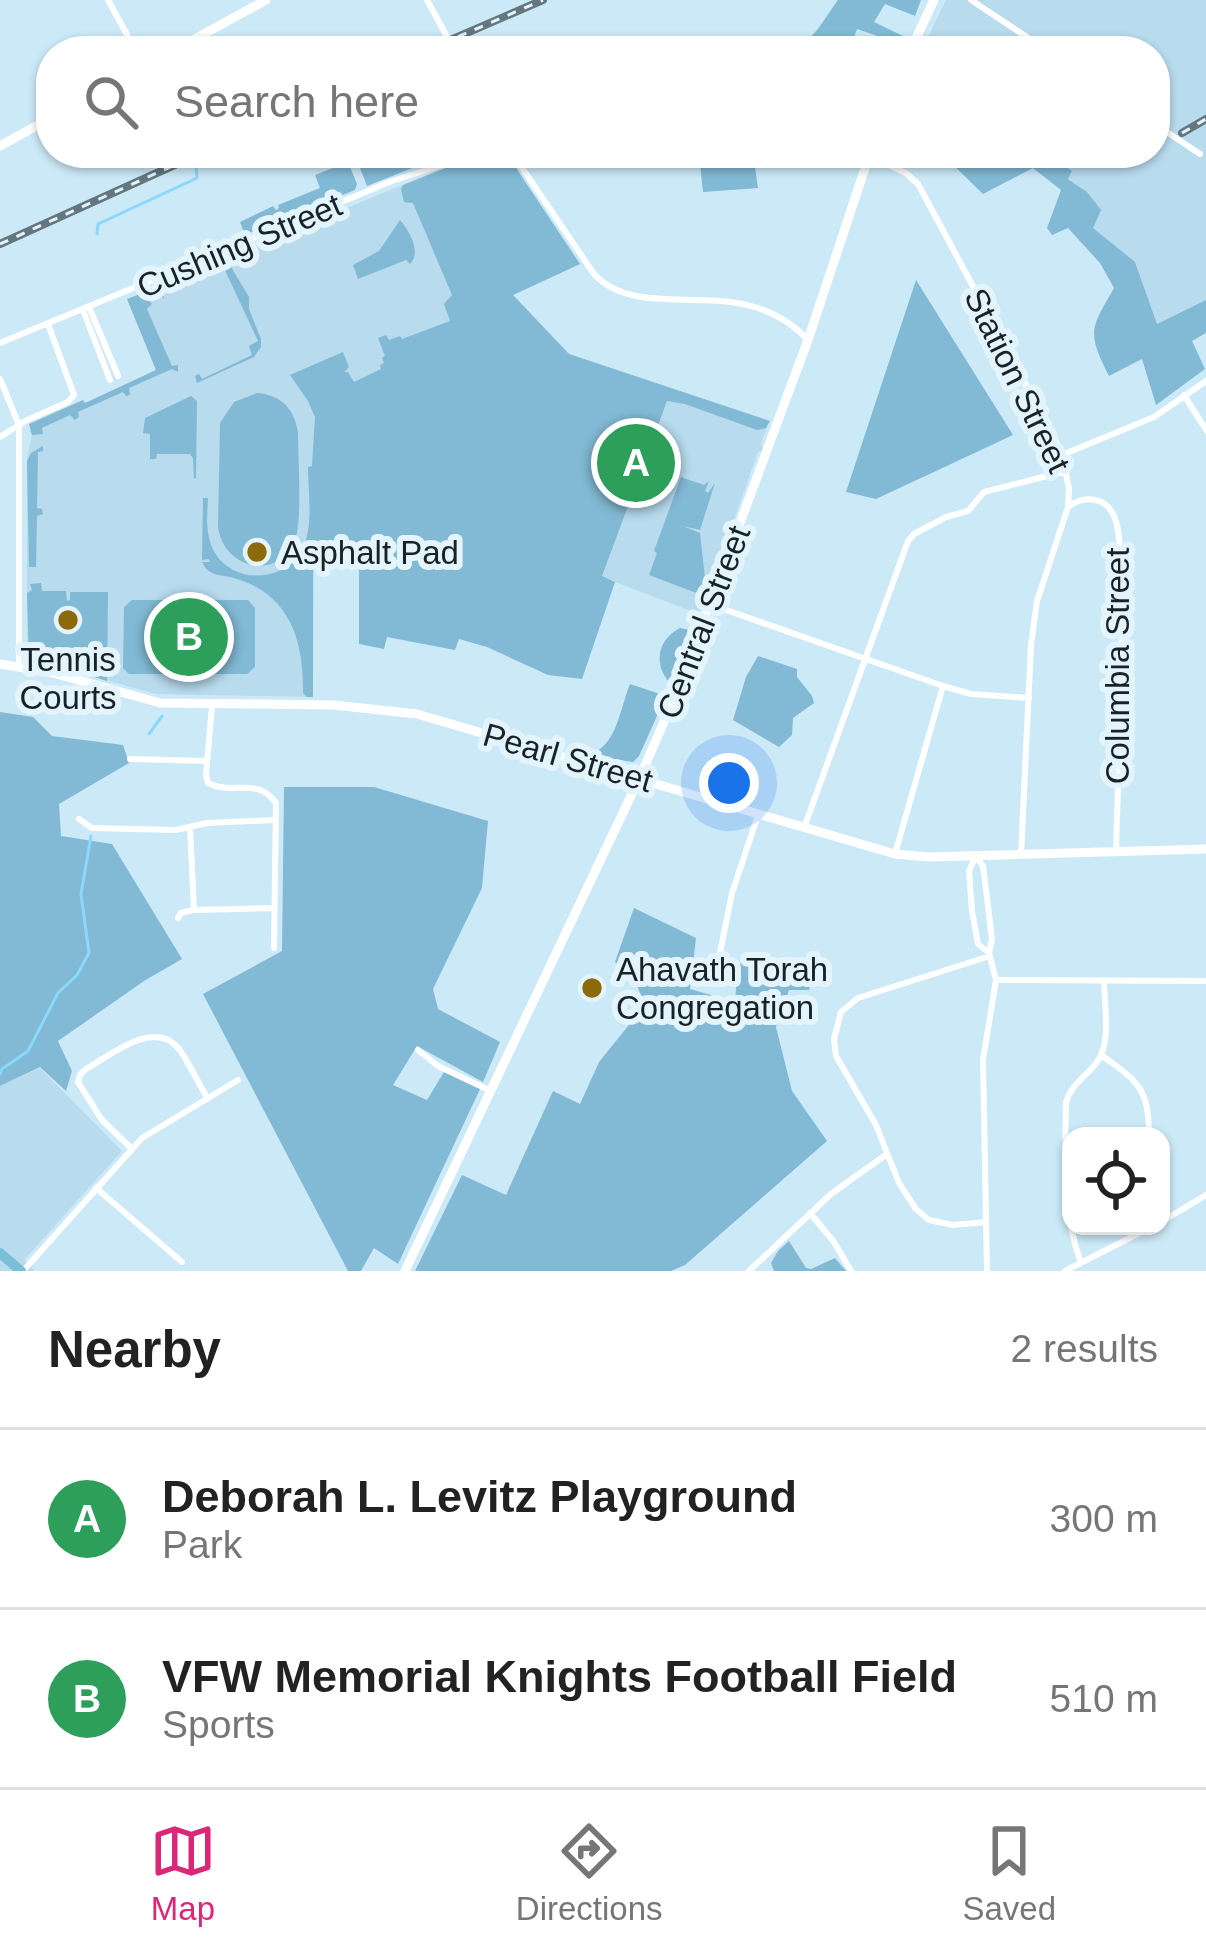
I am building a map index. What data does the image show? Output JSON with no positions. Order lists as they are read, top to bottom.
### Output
{
  "streets": {
    "main road": ["Central Street", "Pearl Street"],
    "street": ["Cushing Street", "Station Street", "Columbia Street"]
  },
  "crossings": [
    ["Station Street", "Columbia Street"],
    ["Station Street", "Pearl Street"],
    ["Central Street", "Pearl Street"],
    ["Columbia Street", "Pearl Street"]
  ],
  "places": ["Asphalt Pad", "Tennis Courts", "Ahavath Torah Congregation"],
  "page": {
    "search": "Search here",
    "pins": ["A", "B"],
    "heading": ["Nearby", "2 results"],
    "list": [
      {
        "mark": "A",
        "name": "Deborah L. Levitz Playground",
        "note": "Park",
        "value": "300 m"
      },
      {
        "mark": "B",
        "name": "VFW Memorial Knights Football Field",
        "note": "Sports",
        "value": "510 m"
      }
    ],
    "nav": ["Map", "Directions", "Saved"]
  }
}
